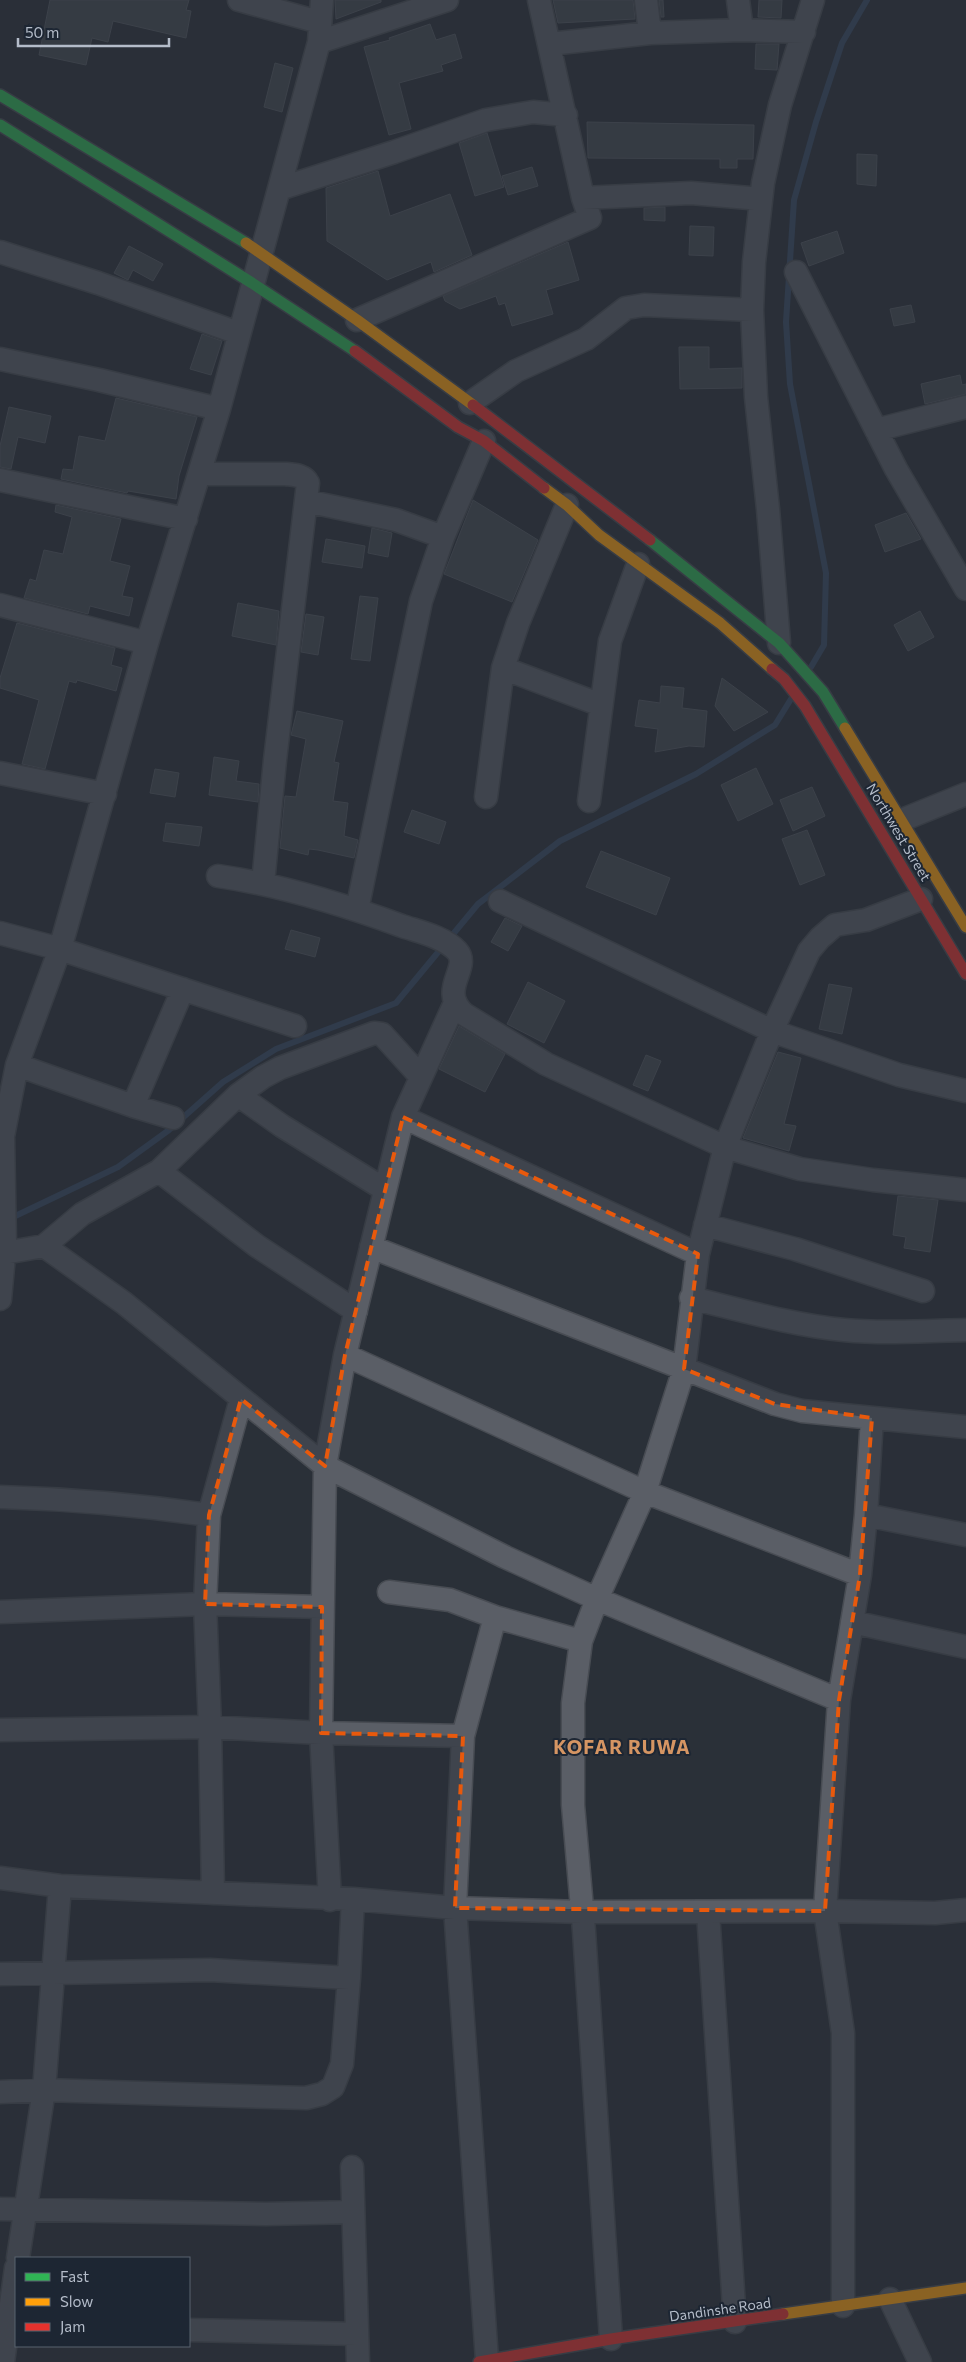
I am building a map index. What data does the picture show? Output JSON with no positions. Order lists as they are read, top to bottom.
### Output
{
  "streets": {
    "main road": ["Northwest Street", "Dandinshe Road"]
  },
  "districts": ["KOFAR RUWA"],
  "legend": ["Fast", "Slow", "Jam"],
  "scale_bar": "50 m"
}
